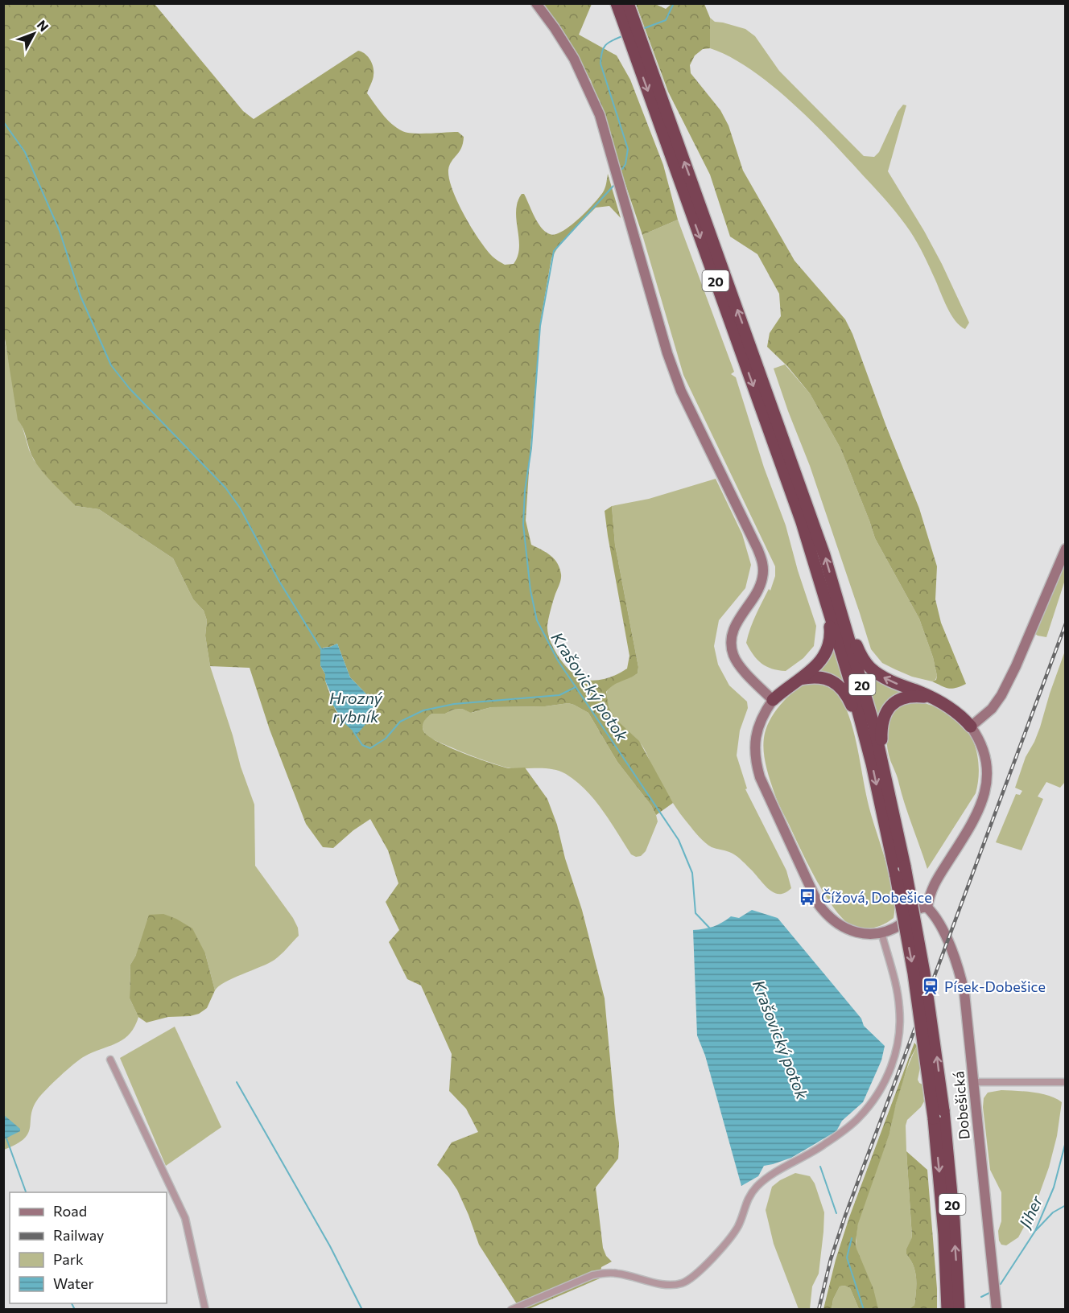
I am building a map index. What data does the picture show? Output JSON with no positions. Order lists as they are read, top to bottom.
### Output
{
  "streets": {
    "highway": ["20"],
    "street": ["Dobešická"]
  },
  "water": ["Krašovický potok", "Hrozný rybník", "Jiher"],
  "places": {
    "bus stop": ["Čížová, Dobešice"],
    "station": ["Písek-Dobešice"]
  },
  "legend": [
    "Road",
    "Railway",
    "Park",
    "Water"
  ],
  "north": "top right"
}
